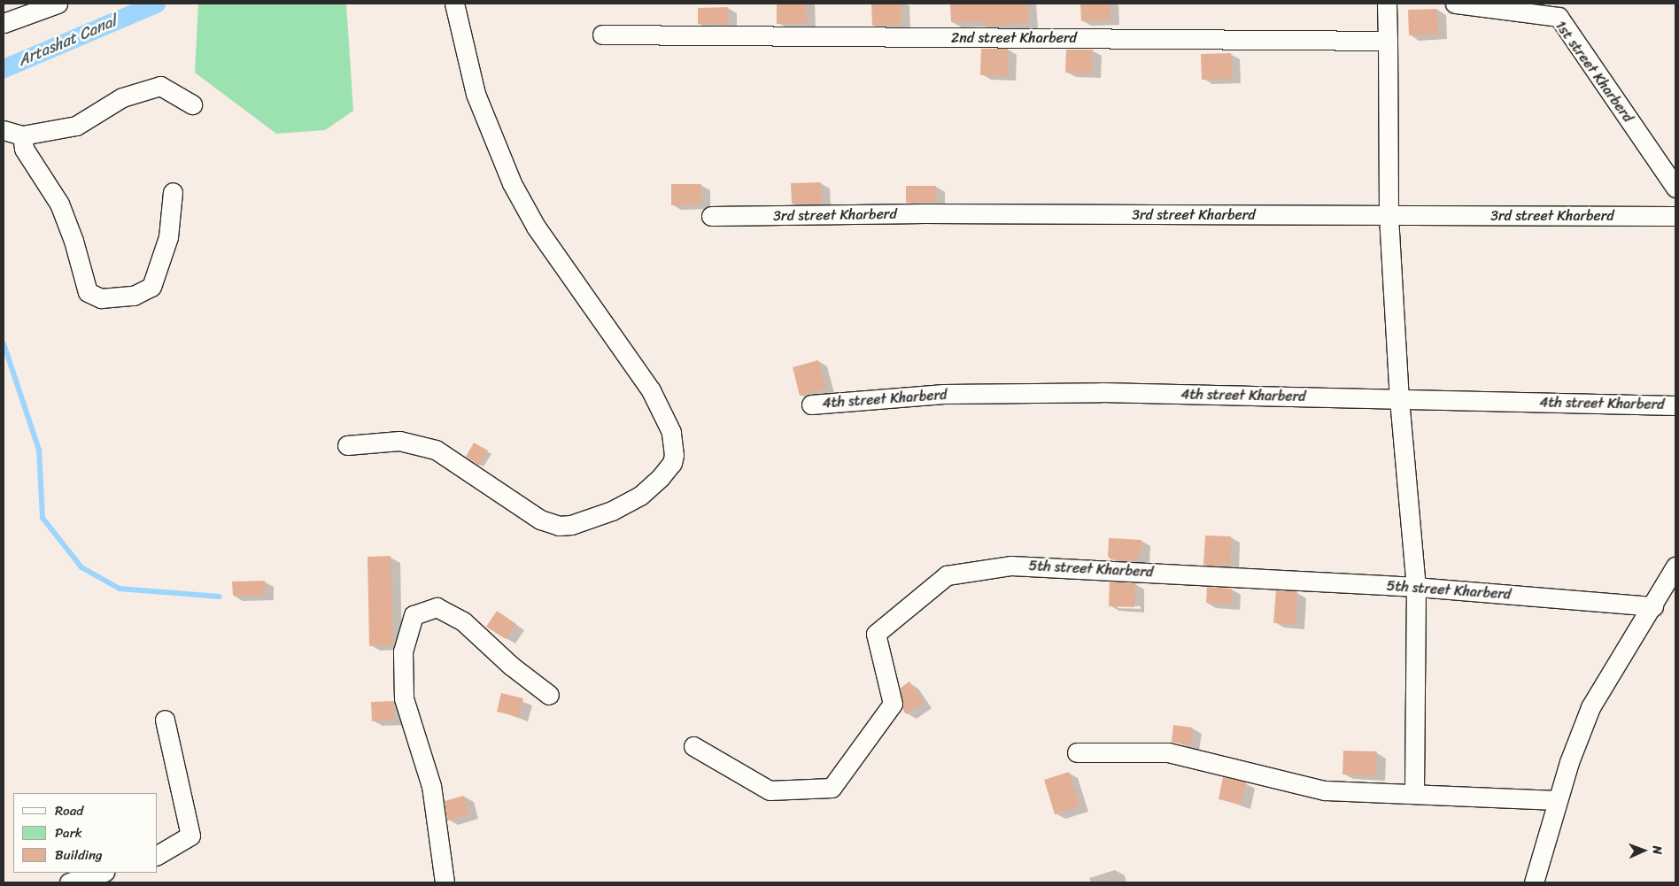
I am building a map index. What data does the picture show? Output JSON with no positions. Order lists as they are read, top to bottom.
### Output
{
  "streets": {
    "street": [
      "2nd street Kharberd",
      "1st street Kharberd",
      "3rd street Kharberd",
      "4th street Kharberd",
      "5th street Kharberd"
    ]
  },
  "water": ["Artashat Canal"],
  "legend": ["Road", "Park", "Building"],
  "north": "right"
}
